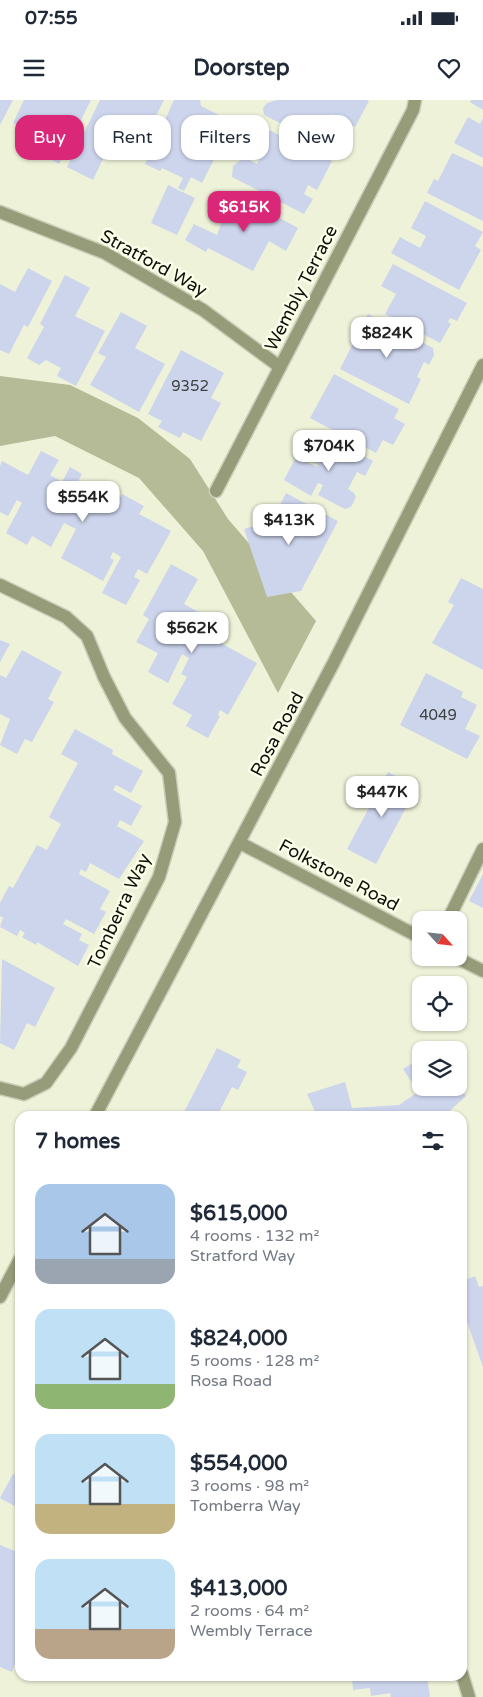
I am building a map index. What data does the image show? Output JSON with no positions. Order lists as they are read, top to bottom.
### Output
{
  "streets": {
    "street": [
      "Stratford Way",
      "Wembly Terrace",
      "Rosa Road",
      "Folkstone Road",
      "Tomberra Way"
    ]
  },
  "crossings": [
    ["Stratford Way", "Wembly Terrace"],
    ["Rosa Road", "Folkstone Road"]
  ],
  "house_numbers": ["9352", "4049"],
  "north": "bottom right",
  "page": {
    "status": "07:55",
    "header": "Doorstep",
    "chip": [
      "Buy",
      "Rent",
      "Filters",
      "New"
    ],
    "price": [
      "$615K",
      "$824K",
      "$704K",
      "$554K",
      "$413K",
      "$562K",
      "$447K"
    ],
    "heading": "7 homes",
    "list": [
      {
        "name": "$615,000",
        "note": "4 rooms · 132 m² · Stratford Way"
      },
      {
        "name": "$824,000",
        "note": "5 rooms · 128 m² · Rosa Road"
      },
      {
        "name": "$554,000",
        "note": "3 rooms · 98 m² · Tomberra Way"
      },
      {
        "name": "$413,000",
        "note": "2 rooms · 64 m² · Wembly Terrace"
      }
    ]
  }
}
